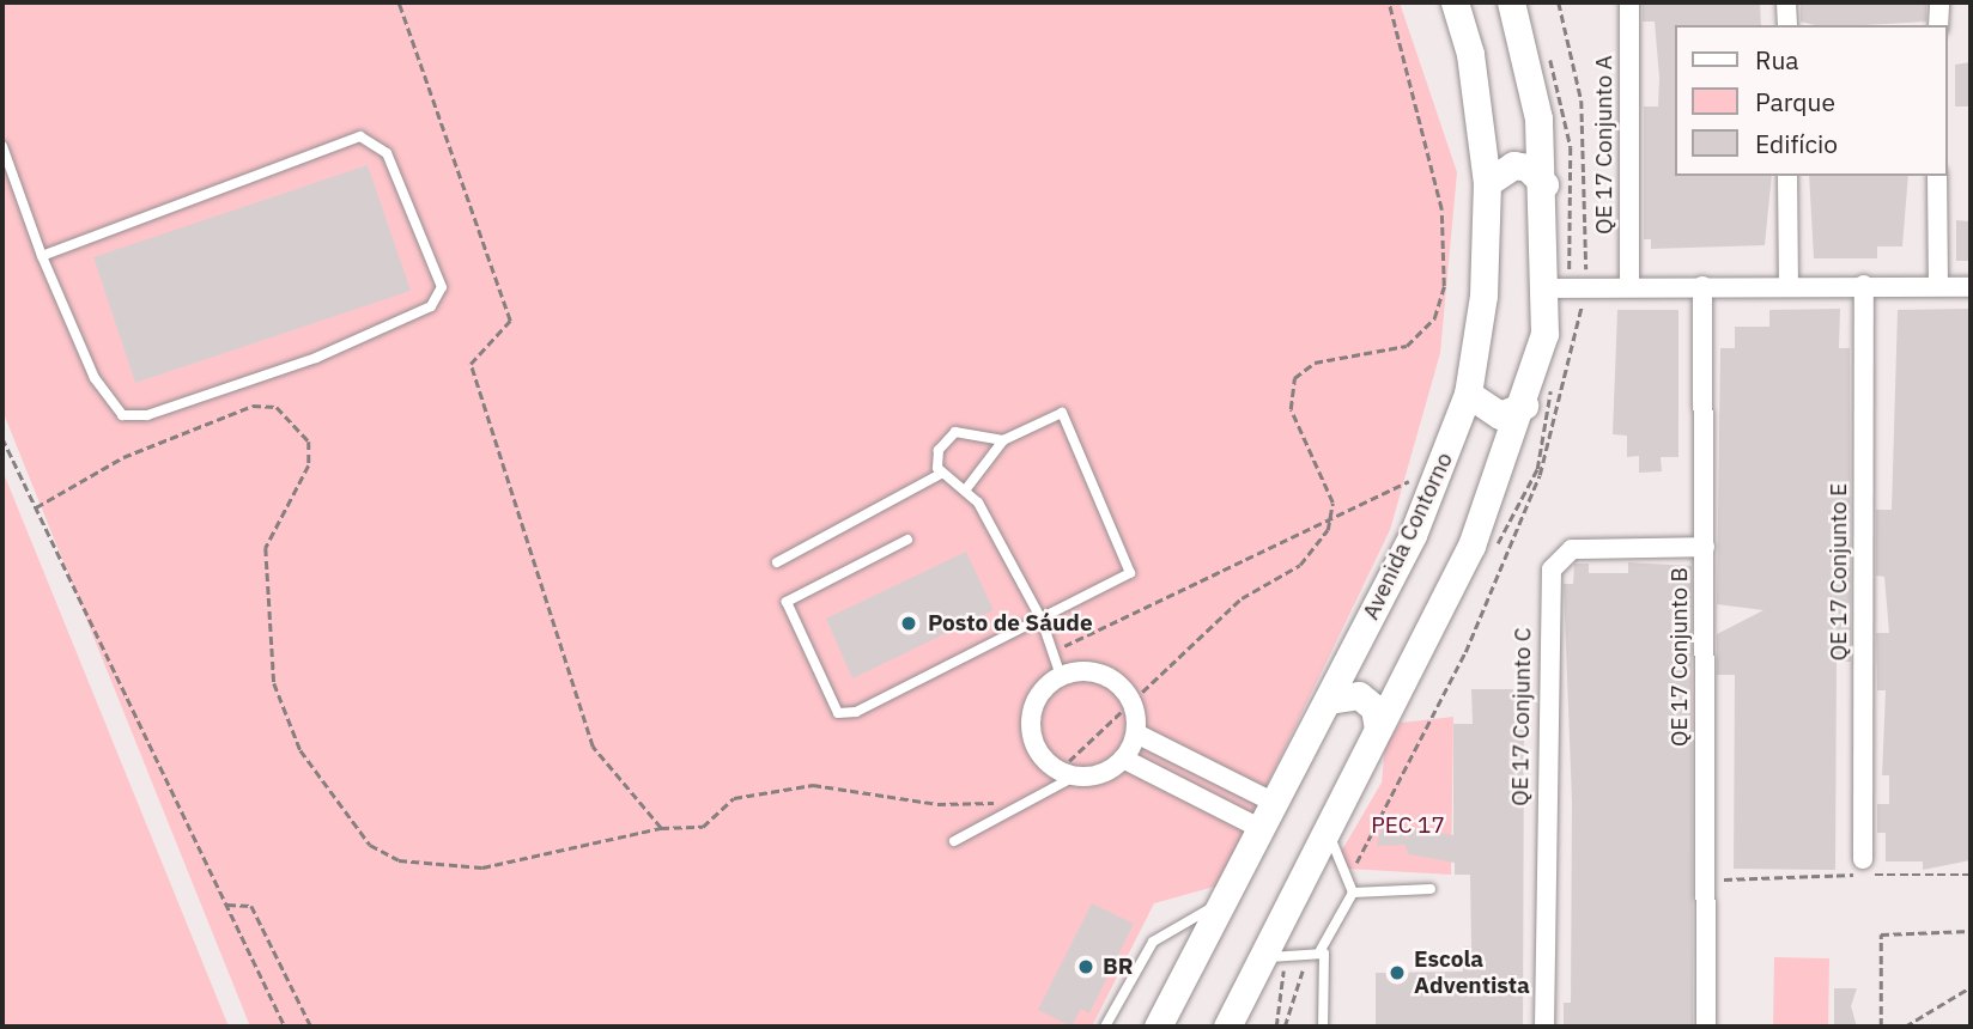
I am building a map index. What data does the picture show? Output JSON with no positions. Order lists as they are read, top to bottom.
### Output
{
  "streets": {
    "main road": ["Avenida Contorno"],
    "street": [
      "QE 17 Conjunto A",
      "QE 17 Conjunto E",
      "QE 17 Conjunto B",
      "QE 17 Conjunto C"
    ]
  },
  "crossings": [
    ["QE 17 Conjunto B", "QE 17 Conjunto C"]
  ],
  "parks": ["PEC 17"],
  "places": ["Posto de Sáude", "BR", "Escola Adventista"],
  "legend": ["Rua", "Parque", "Edifício"]
}
